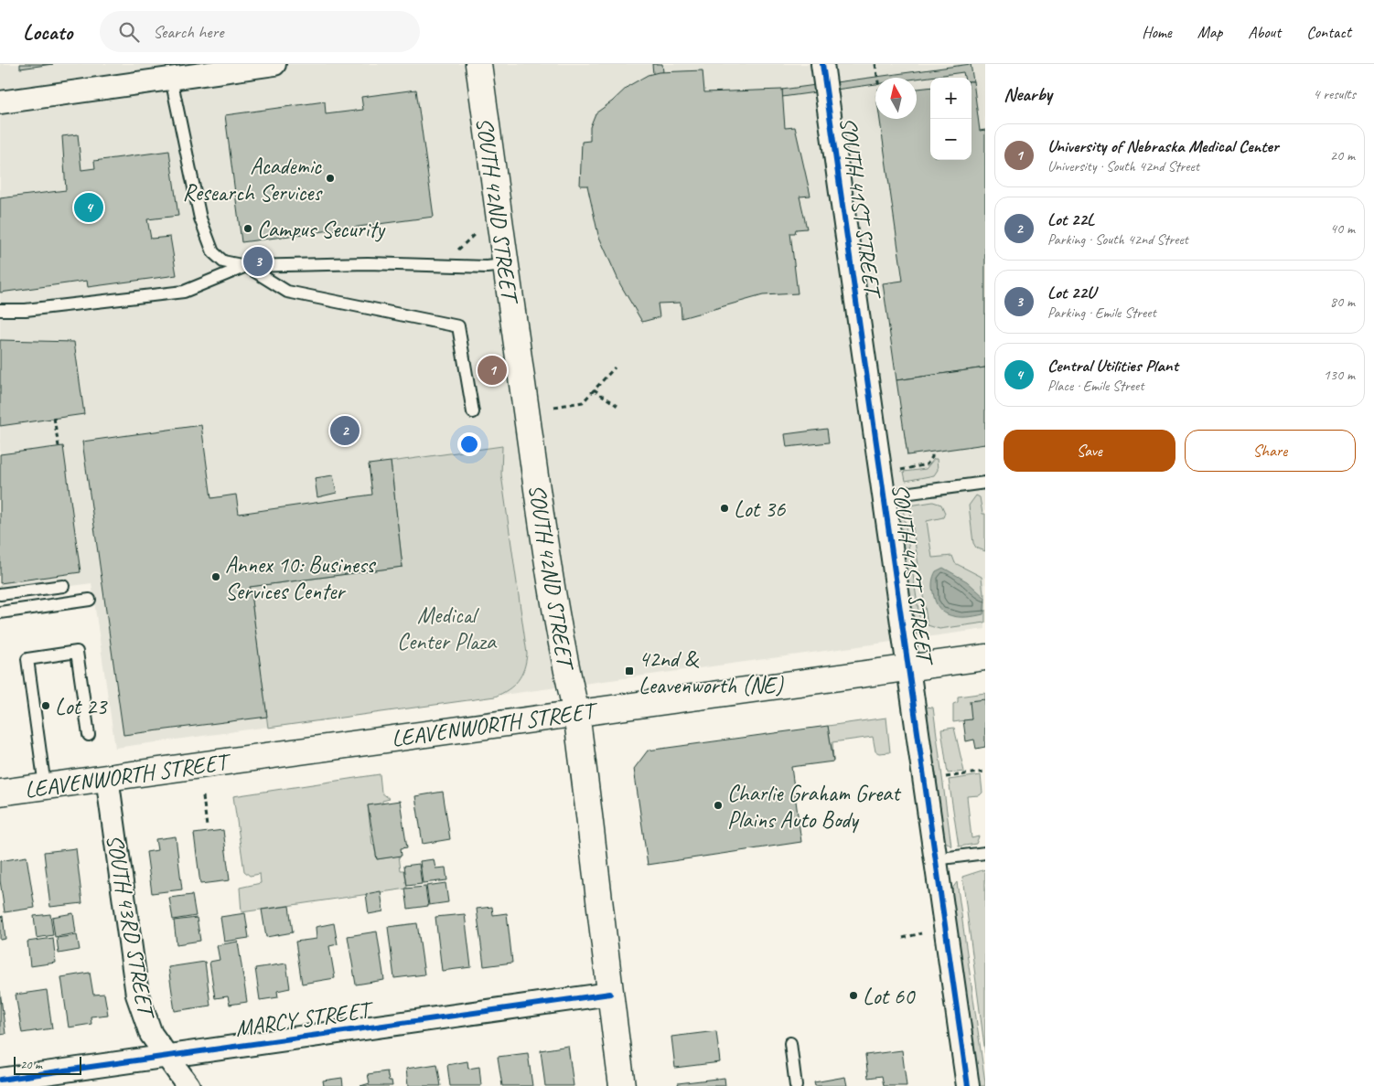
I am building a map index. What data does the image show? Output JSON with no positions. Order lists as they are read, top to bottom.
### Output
{
  "streets": {
    "main road": ["SOUTH 42ND STREET", "LEAVENWORTH STREET"],
    "street": ["SOUTH 41ST STREET", "SOUTH 43RD STREET", "MARCY STREET"]
  },
  "crossings": [
    ["SOUTH 41ST STREET", "LEAVENWORTH STREET"],
    ["SOUTH 42ND STREET", "LEAVENWORTH STREET"],
    ["SOUTH 42ND STREET", "MARCY STREET"],
    ["LEAVENWORTH STREET", "SOUTH 43RD STREET"],
    ["SOUTH 43RD STREET", "MARCY STREET"]
  ],
  "parks": ["Medical Center Plaza"],
  "places": {
    "other": [
      "Academic Research Services",
      "Campus Security",
      "Lot 36",
      "Annex 10: Business Services Center",
      "Lot 23",
      "Charlie Graham Great Plains Auto Body",
      "Lot 60"
    ],
    "transit": ["42nd & Leavenworth (NE)"]
  },
  "scale_bar": "20 m",
  "north": "top",
  "page": {
    "header": "Locato",
    "search": "Search here",
    "nav": [
      "Home",
      "Map",
      "About",
      "Contact"
    ],
    "heading": ["Nearby", "4 results"],
    "map_buttons": ["+", "−"],
    "list": [
      {
        "mark": "1",
        "name": "University of Nebraska Medical Center",
        "note": "University · South 42nd Street",
        "value": "20 m"
      },
      {
        "mark": "2",
        "name": "Lot 22L",
        "note": "Parking · South 42nd Street",
        "value": "40 m"
      },
      {
        "mark": "3",
        "name": "Lot 22U",
        "note": "Parking · Emile Street",
        "value": "80 m"
      },
      {
        "mark": "4",
        "name": "Central Utilities Plant",
        "note": "Place · Emile Street",
        "value": "130 m"
      }
    ],
    "pins": [
      "4",
      "3",
      "1",
      "2"
    ],
    "buttons": ["Save", "Share"],
    "scale": "20 m"
  }
}
